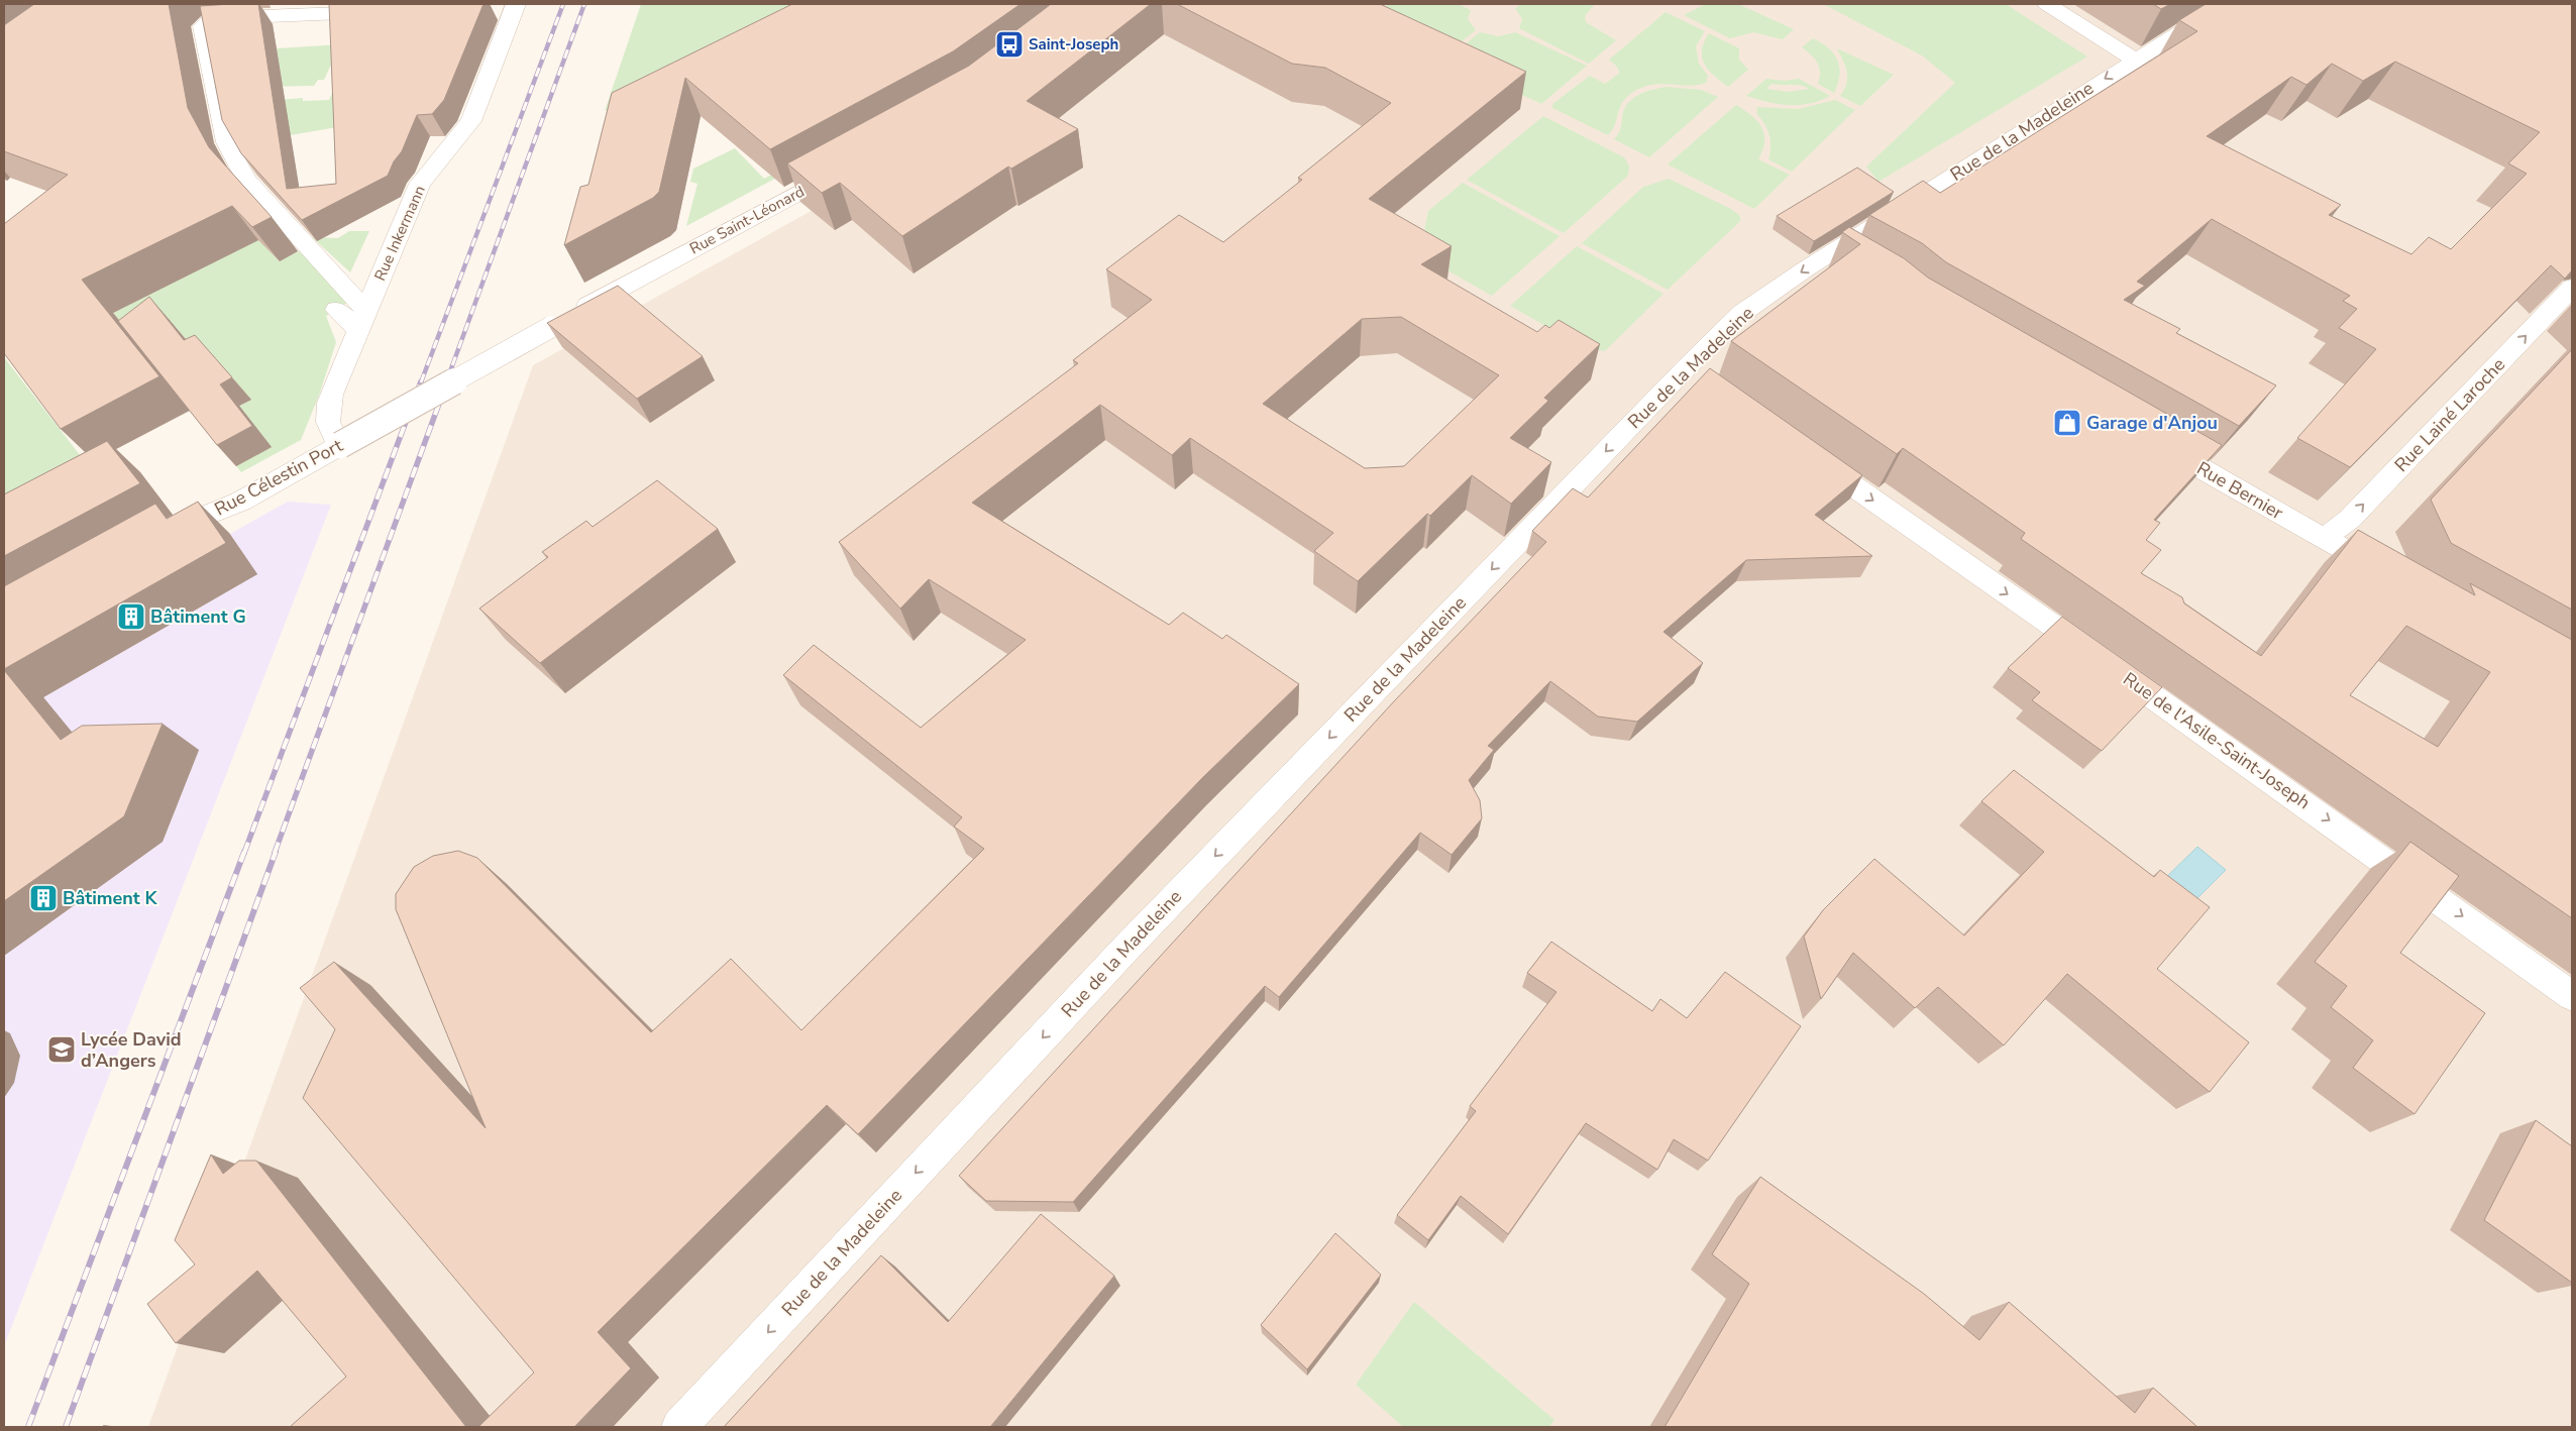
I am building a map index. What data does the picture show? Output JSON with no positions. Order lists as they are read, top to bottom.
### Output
{
  "streets": {
    "street": [
      "Rue de la Madeleine",
      "Rue Saint-Léonard",
      "Rue Inkermann",
      "Rue Lainé Laroche",
      "Rue Célestin Port",
      "Rue Bernier",
      "Rue de l'Asile-Saint-Joseph"
    ]
  },
  "crossings": [
    ["Rue Saint-Léonard", "Rue Célestin Port"],
    ["Rue Inkermann", "Rue Célestin Port"],
    ["Rue Lainé Laroche", "Rue Bernier"]
  ],
  "one_way": ["Rue de la Madeleine", "Rue Lainé Laroche", "Rue de l'Asile-Saint-Joseph"],
  "places": {
    "bus stop": ["Saint-Joseph"],
    "shop": ["Garage d'Anjou"],
    "building": ["Bâtiment G", "Bâtiment K"],
    "school or university": ["Lycée David d’Angers"]
  }
}
